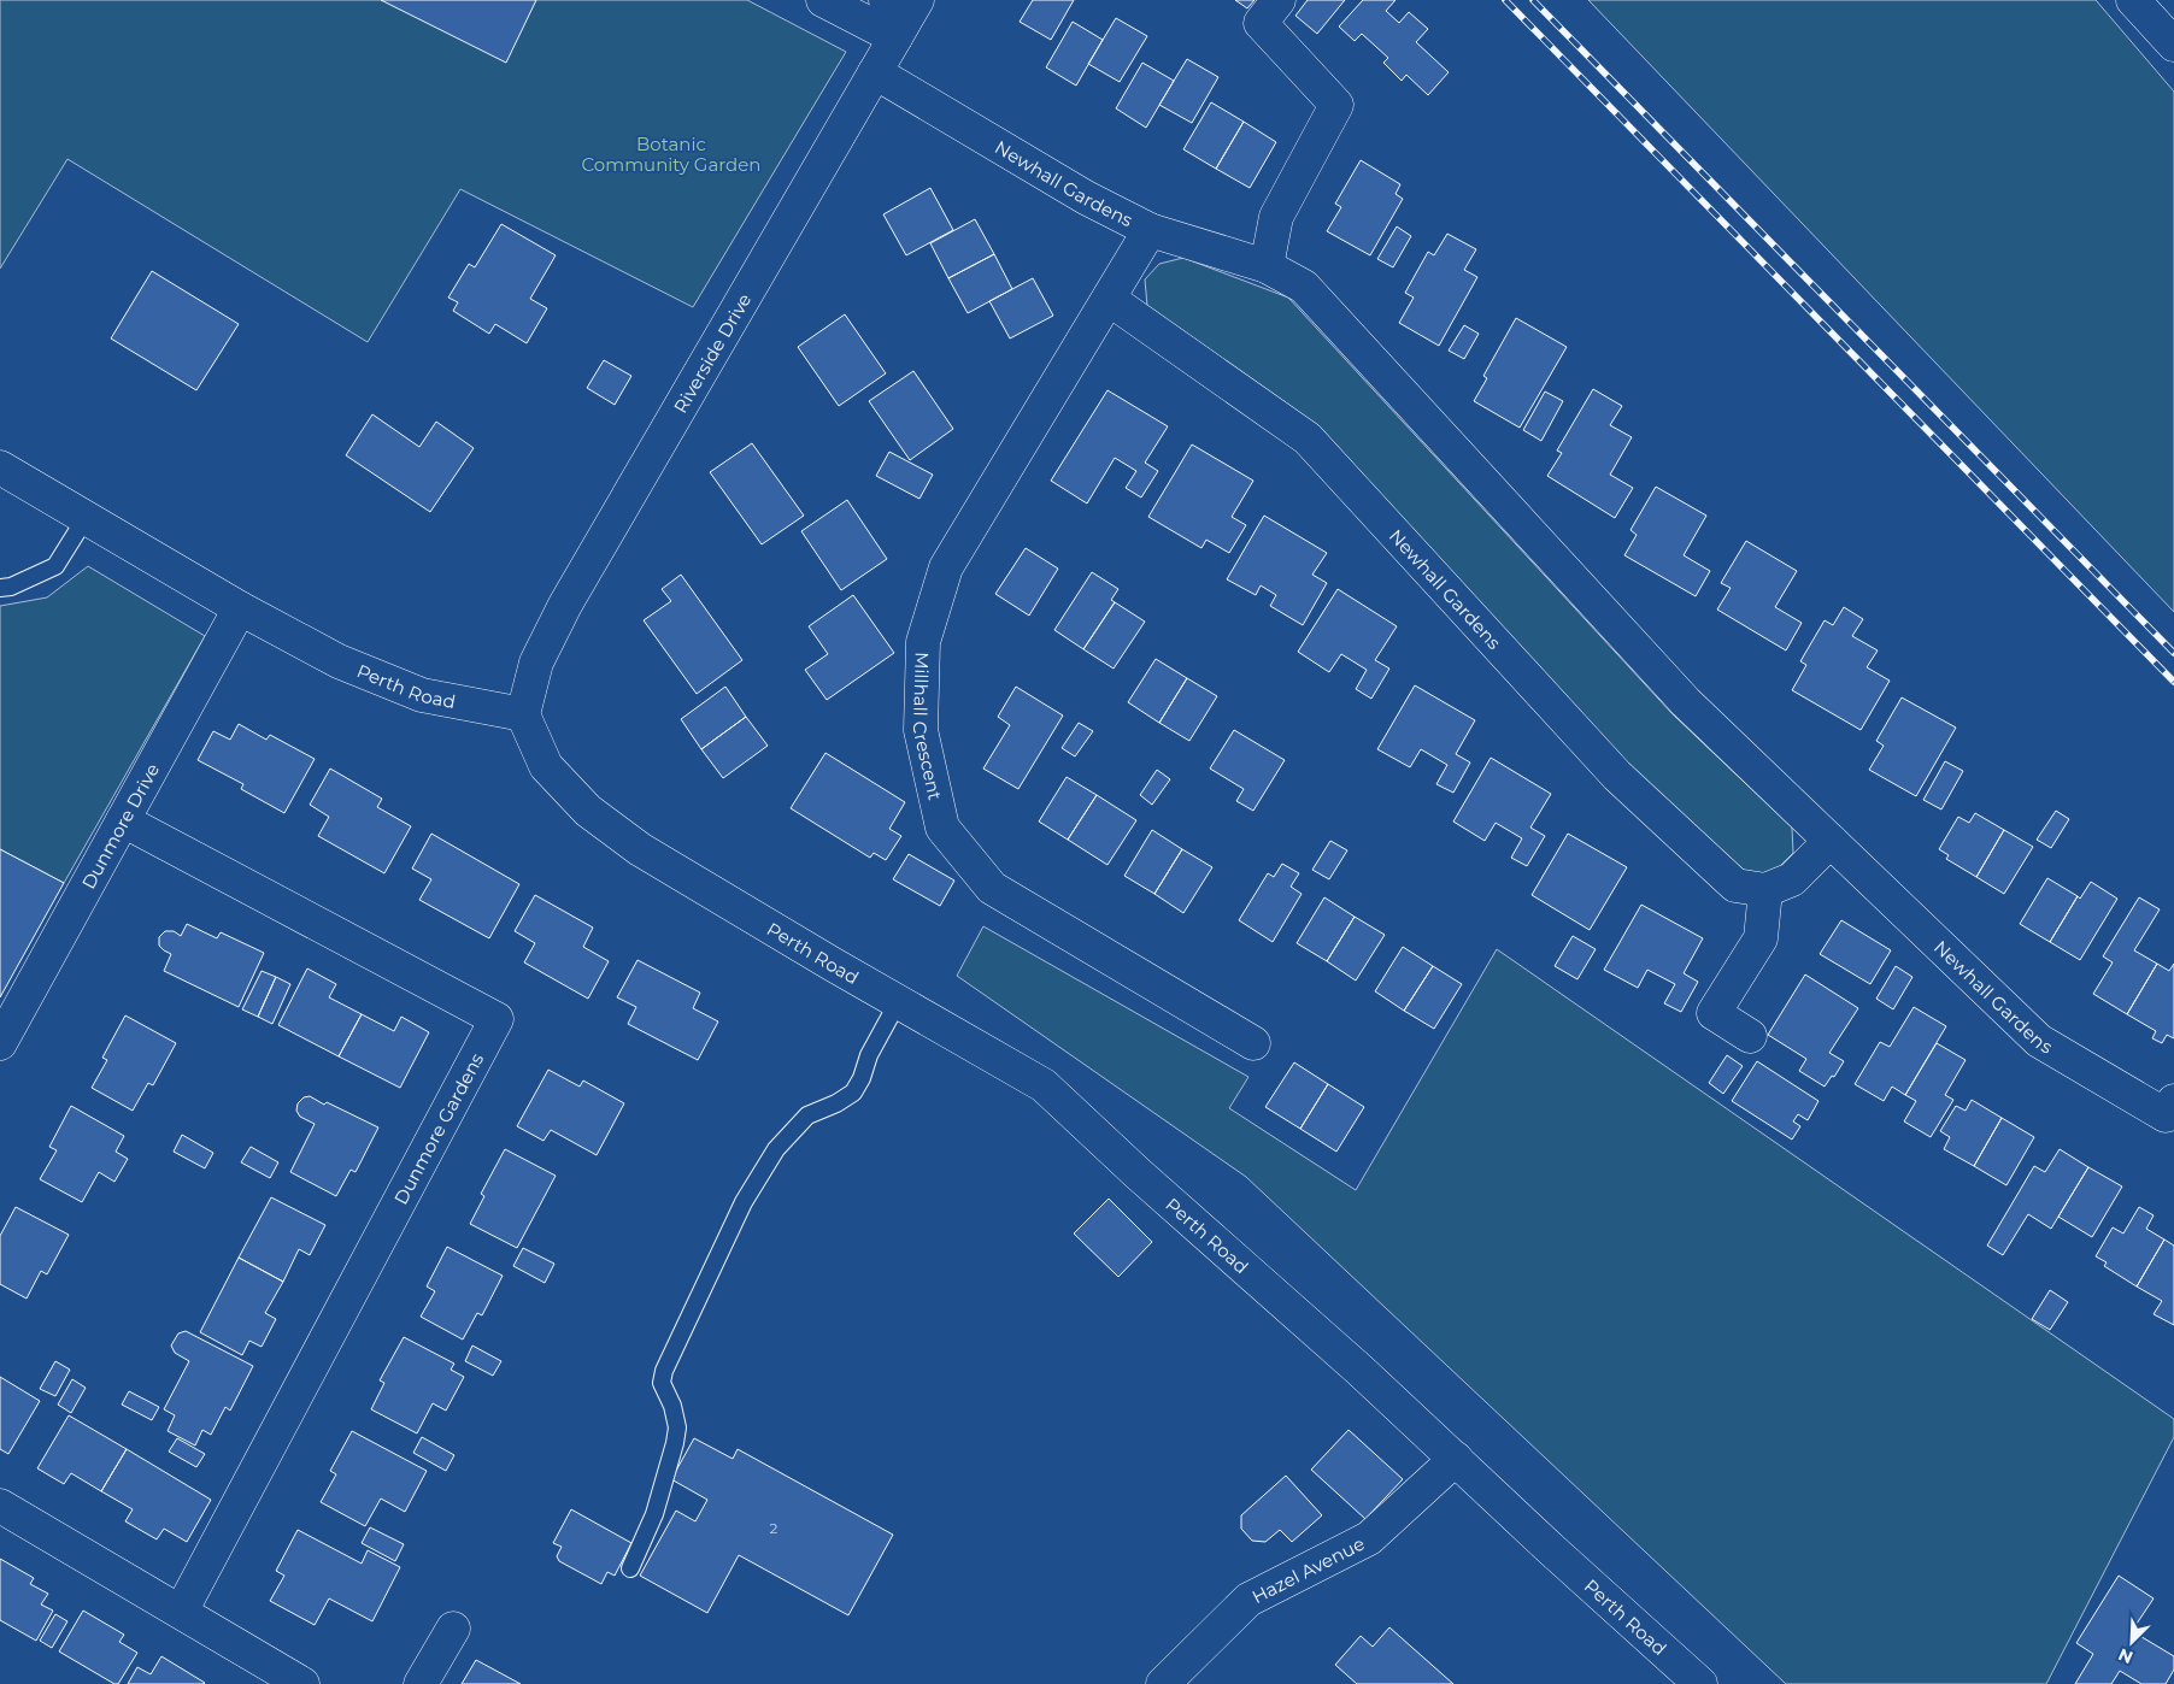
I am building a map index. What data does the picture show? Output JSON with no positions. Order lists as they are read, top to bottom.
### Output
{
  "streets": {
    "street": [
      "Newhall Gardens",
      "Riverside Drive",
      "Perth Road",
      "Millhall Crescent",
      "Dunmore Drive",
      "Dunmore Gardens",
      "Hazel Avenue"
    ]
  },
  "crossings": [
    ["Newhall Gardens", "Riverside Drive"],
    ["Newhall Gardens", "Millhall Crescent"],
    ["Riverside Drive", "Perth Road"],
    ["Perth Road", "Dunmore Drive"],
    ["Perth Road", "Hazel Avenue"],
    ["Dunmore Drive", "Dunmore Gardens"]
  ],
  "parks": ["Botanic Community Garden"],
  "house_numbers": ["2"],
  "north": "bottom left"
}
